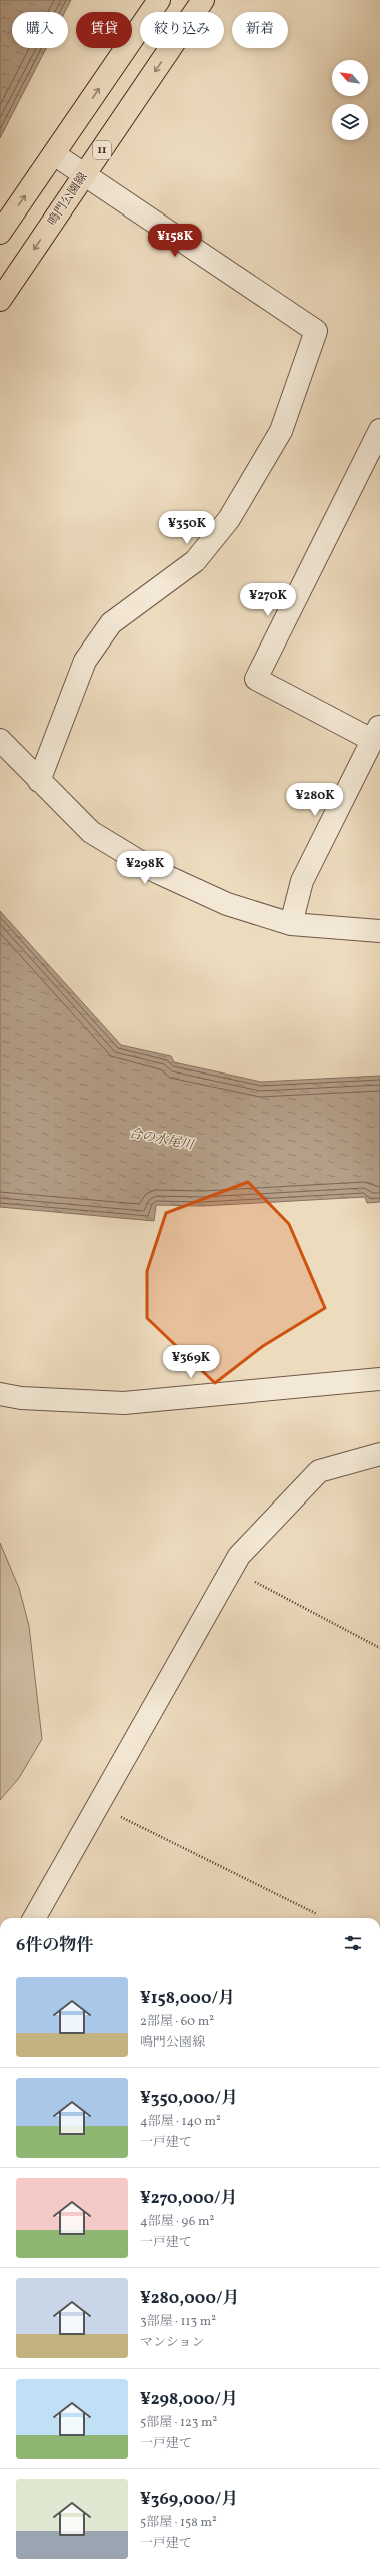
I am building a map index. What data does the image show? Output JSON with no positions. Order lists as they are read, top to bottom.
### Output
{
  "streets": {
    "main road": ["11", "鳴門公園線"]
  },
  "water": ["合の水尾川"],
  "north": "top left",
  "page": {
    "chip": [
      "購入",
      "賃貸",
      "絞り込み",
      "新着"
    ],
    "price": [
      "¥158K",
      "¥350K",
      "¥270K",
      "¥280K",
      "¥298K",
      "¥369K"
    ],
    "heading": "6件の物件",
    "list": [
      {
        "name": "¥158,000/月",
        "note": "2部屋 · 60 m² · 鳴門公園線"
      },
      {
        "name": "¥350,000/月",
        "note": "4部屋 · 140 m² · 一戸建て"
      },
      {
        "name": "¥270,000/月",
        "note": "4部屋 · 96 m² · 一戸建て"
      },
      {
        "name": "¥280,000/月",
        "note": "3部屋 · 113 m² · マンション"
      },
      {
        "name": "¥298,000/月",
        "note": "5部屋 · 123 m² · 一戸建て"
      },
      {
        "name": "¥369,000/月",
        "note": "5部屋 · 158 m² · 一戸建て"
      }
    ]
  }
}
